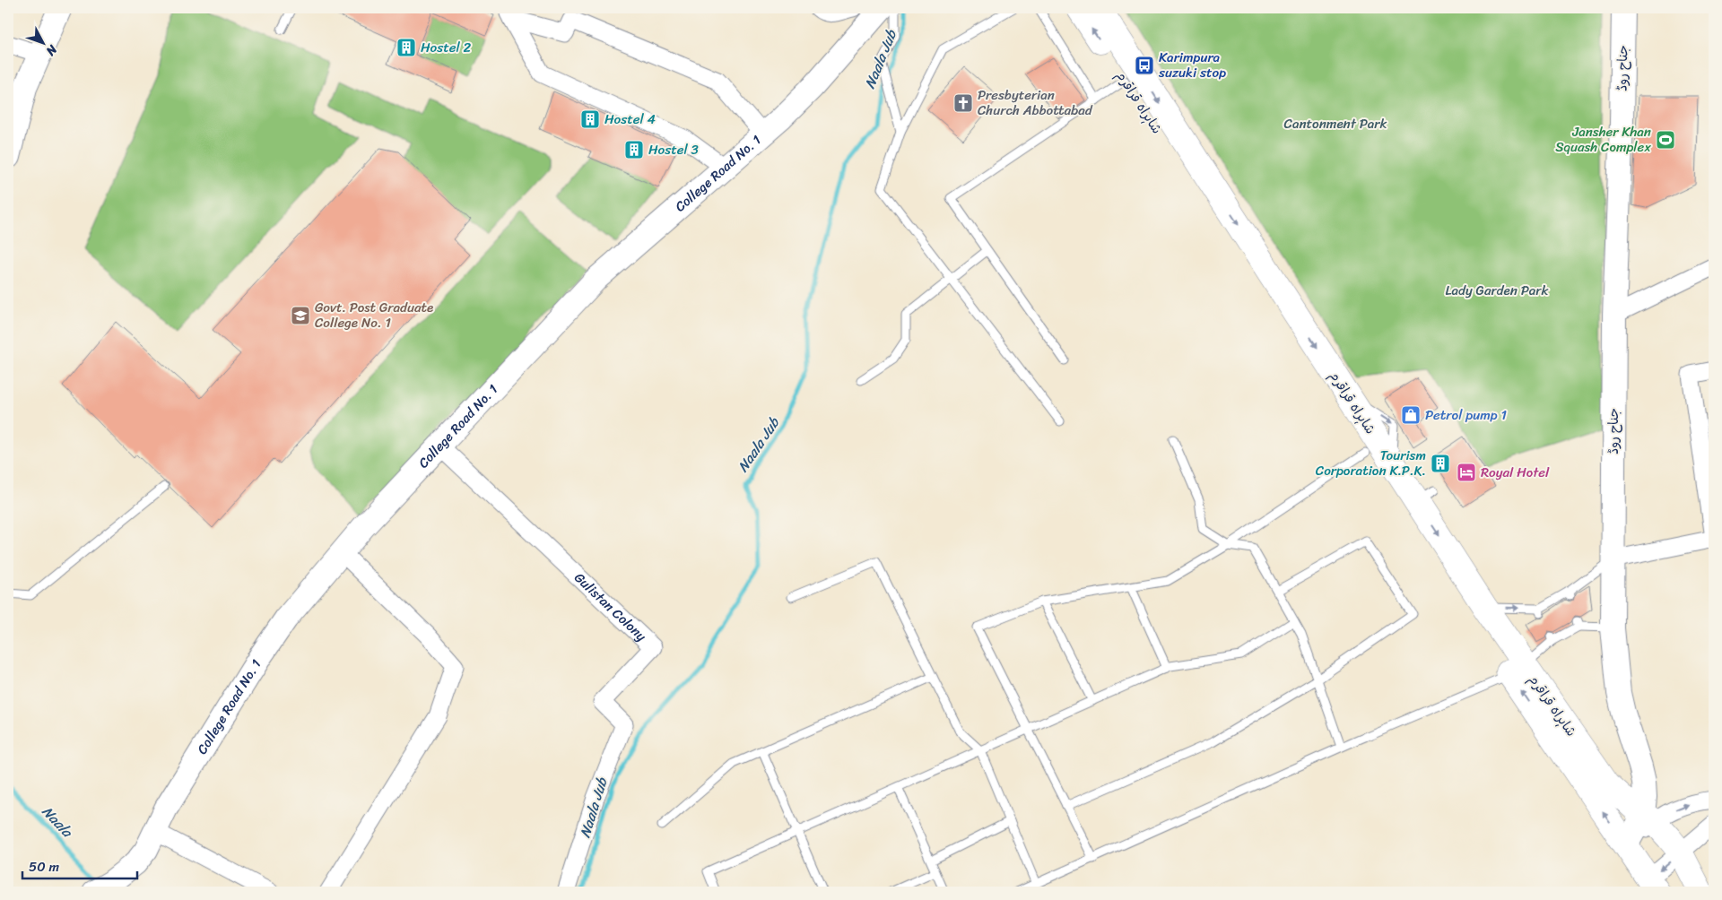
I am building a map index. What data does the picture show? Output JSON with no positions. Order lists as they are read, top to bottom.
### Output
{
  "streets": {
    "highway": ["شاہراہ قراقرم"],
    "main road": ["جناح روڈ", "College Road No. 1"],
    "street": ["Gulistan Colony"]
  },
  "crossings": [
    ["جناح روڈ", "شاہراہ قراقرم"],
    ["College Road No. 1", "Gulistan Colony"]
  ],
  "water": ["Naala Jub", "Naala"],
  "parks": ["Cantonment Park", "Lady Garden Park"],
  "places": {
    "building": [
      "Hostel 2",
      "Hostel 4",
      "Hostel 3",
      "Tourism Corporation K.P.K."
    ],
    "bus stop": ["Karimpura suzuki stop"],
    "church": ["Presbyterian Church Abbottabad"],
    "sports": ["Jansher Khan Squash Complex"],
    "school or university": ["Govt. Post Graduate College No. 1"],
    "shop": ["Petrol pump 1"],
    "hotel": ["Royal Hotel"]
  },
  "scale_bar": "50 m",
  "north": "bottom right"
}
